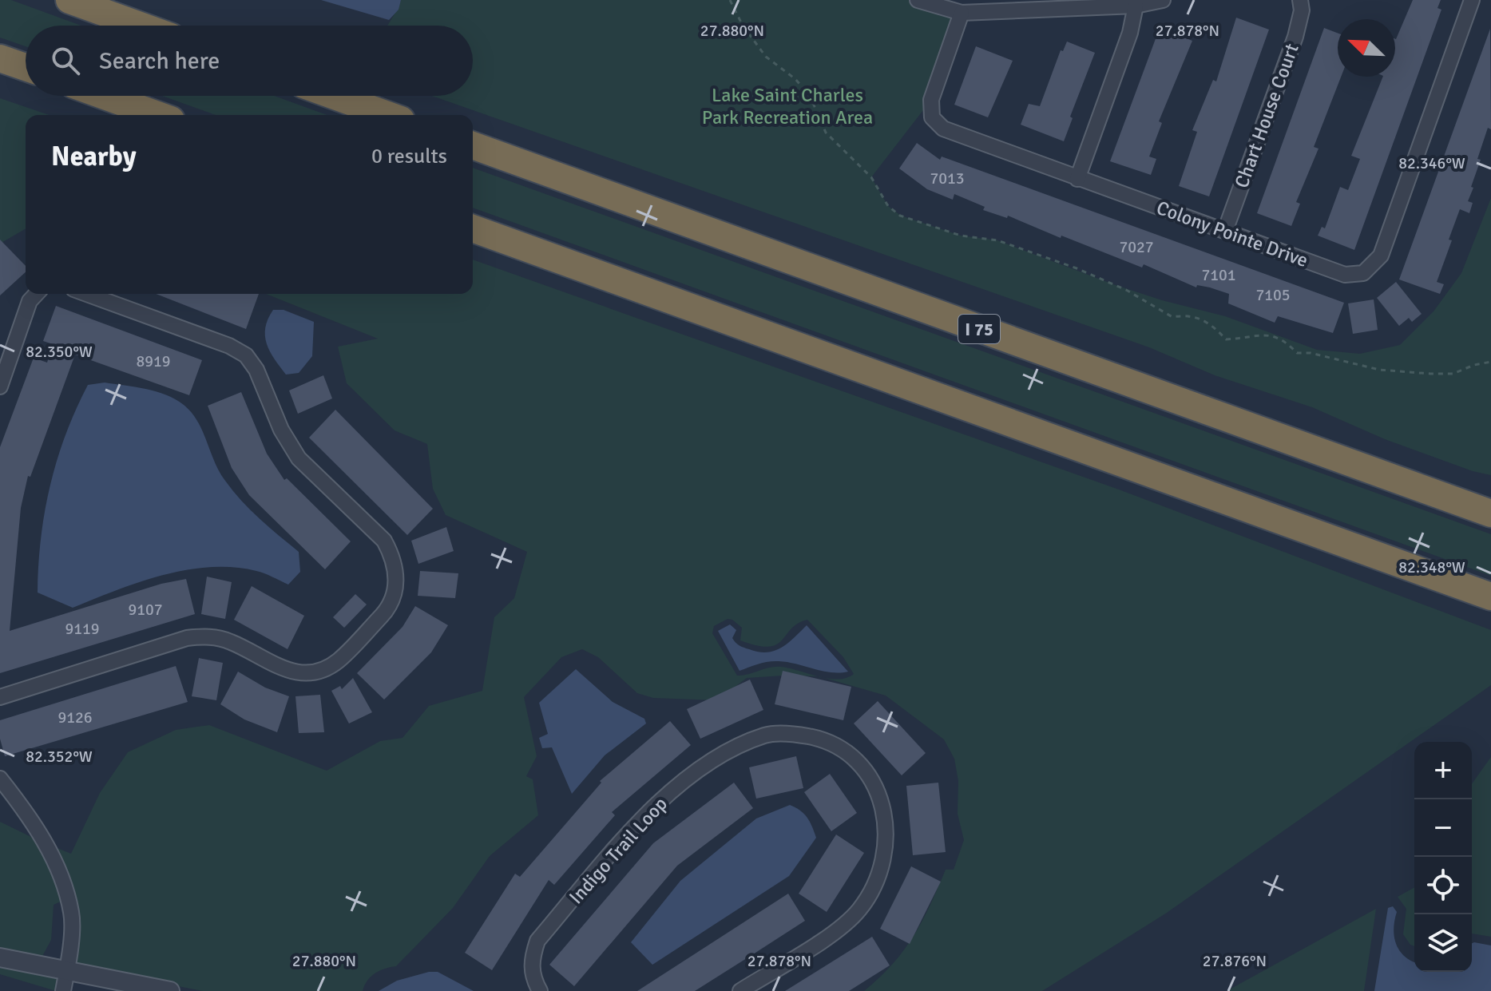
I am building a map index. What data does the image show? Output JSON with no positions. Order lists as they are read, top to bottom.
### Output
{
  "streets": {
    "highway": ["I 75"],
    "street": ["Chart House Court", "Colony Pointe Drive", "Indigo Trail Loop"]
  },
  "crossings": [
    ["Chart House Court", "Colony Pointe Drive"]
  ],
  "parks": ["Lake Saint Charles Park Recreation Area"],
  "house_numbers": [
    "7013",
    "7027",
    "7101",
    "7105",
    "8919",
    "9107",
    "9119",
    "9126"
  ],
  "north": "top left",
  "page": {
    "search": "Search here",
    "heading": ["Nearby", "0 results"],
    "map_buttons": ["+", "−"]
  },
  "coordinates": [
    "27.880°N",
    "27.878°N",
    "82.346°W",
    "82.350°W",
    "82.348°W",
    "82.352°W",
    "27.876°N"
  ]
}
